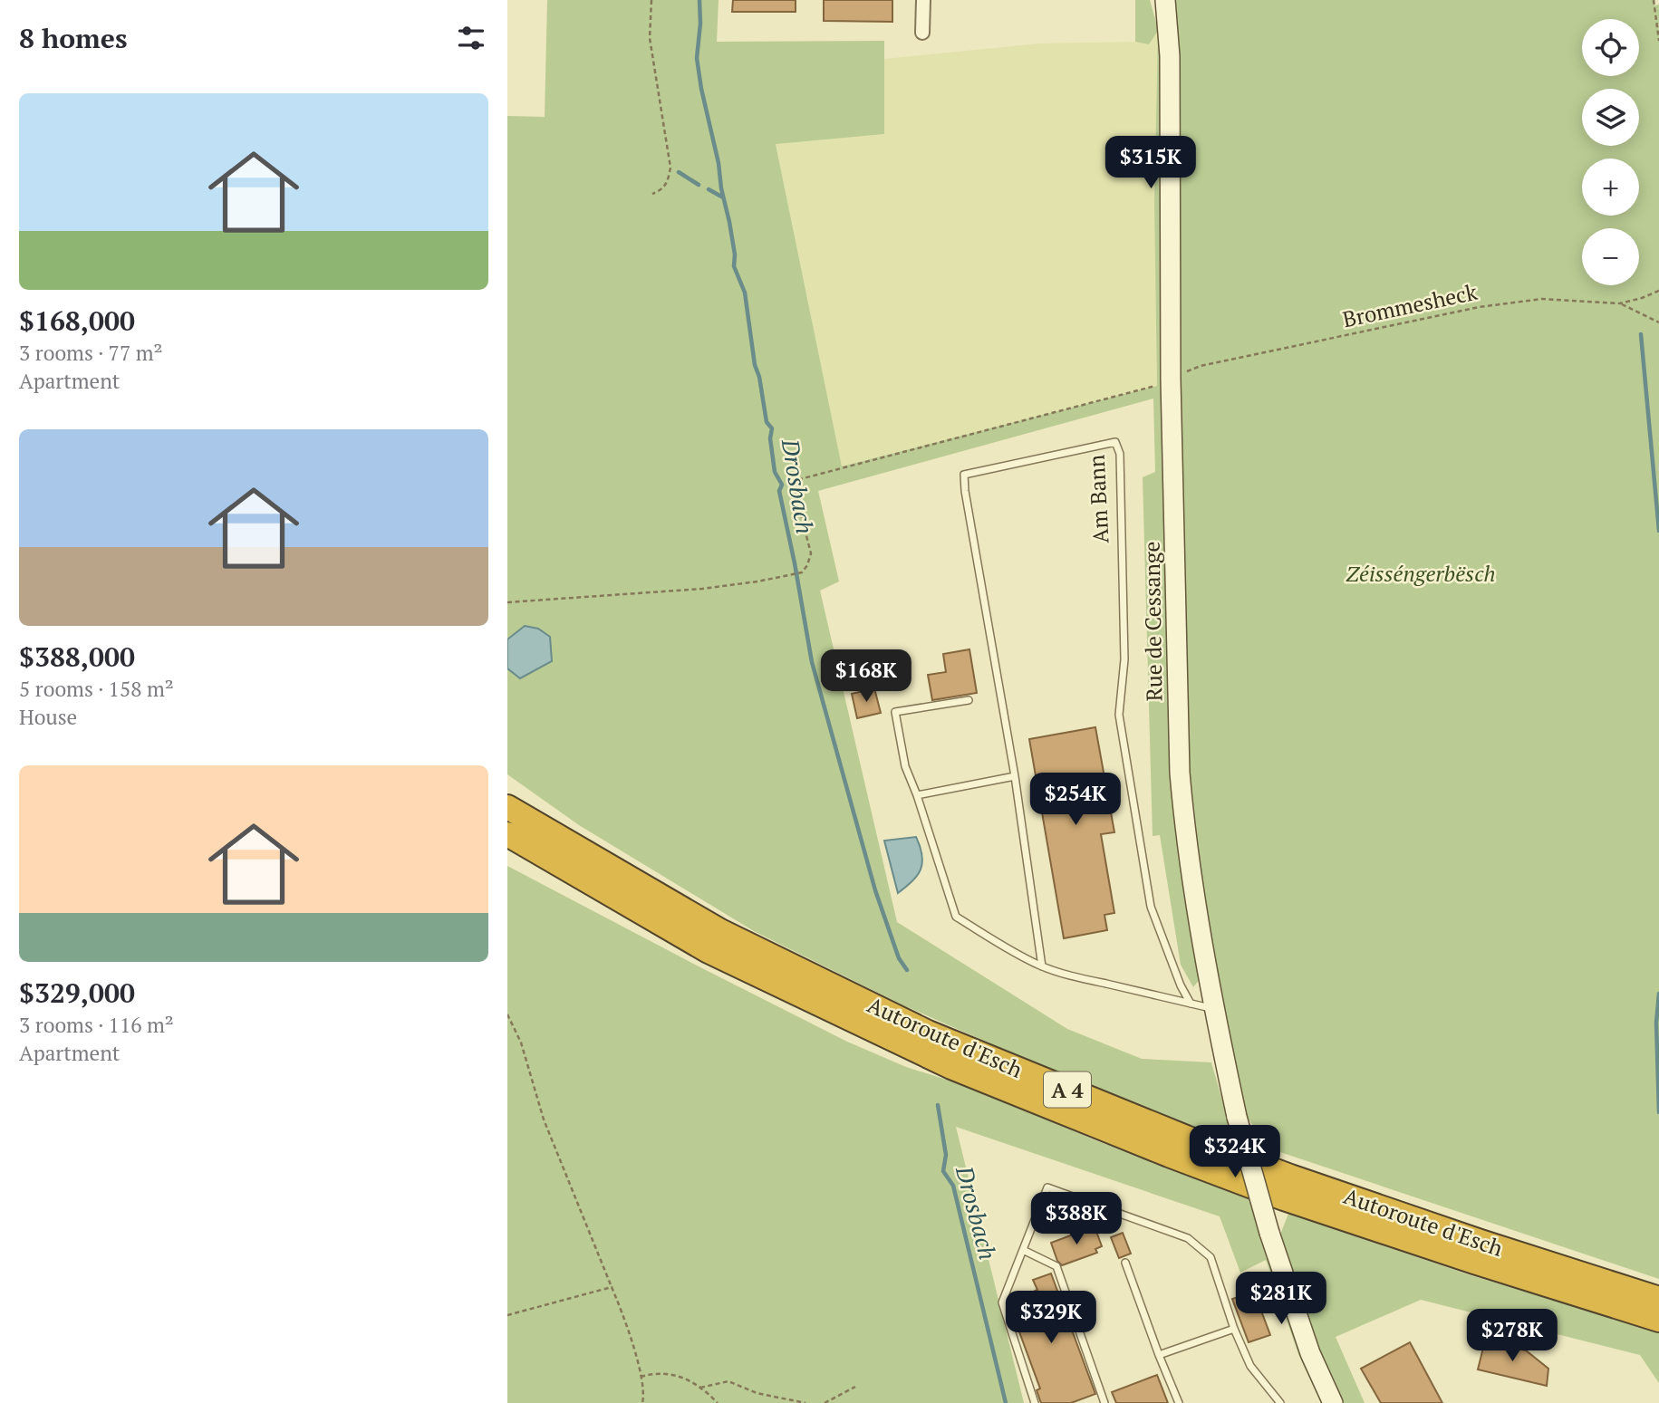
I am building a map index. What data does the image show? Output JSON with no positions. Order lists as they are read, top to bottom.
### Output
{
  "streets": {
    "highway": ["Autoroute d'Esch", "A 4"],
    "main road": ["Rue de Cessange"],
    "lane": ["Am Bann"],
    "path": ["Brommesheck"]
  },
  "crossings": [
    ["Brommesheck", "Rue de Cessange"],
    ["Autoroute d'Esch", "A 4"]
  ],
  "water": ["Drosbach"],
  "parks": ["Zéisséngerbësch"],
  "page": {
    "heading": "8 homes",
    "map_buttons": ["+", "−"],
    "list": [
      {
        "name": "$168,000",
        "note": "3 rooms · 77 m² · Apartment"
      },
      {
        "name": "$388,000",
        "note": "5 rooms · 158 m² · House"
      },
      {
        "name": "$329,000",
        "note": "3 rooms · 116 m² · Apartment"
      }
    ],
    "price": [
      "$315K",
      "$168K",
      "$254K",
      "$324K",
      "$388K",
      "$281K",
      "$329K",
      "$278K"
    ]
  }
}
